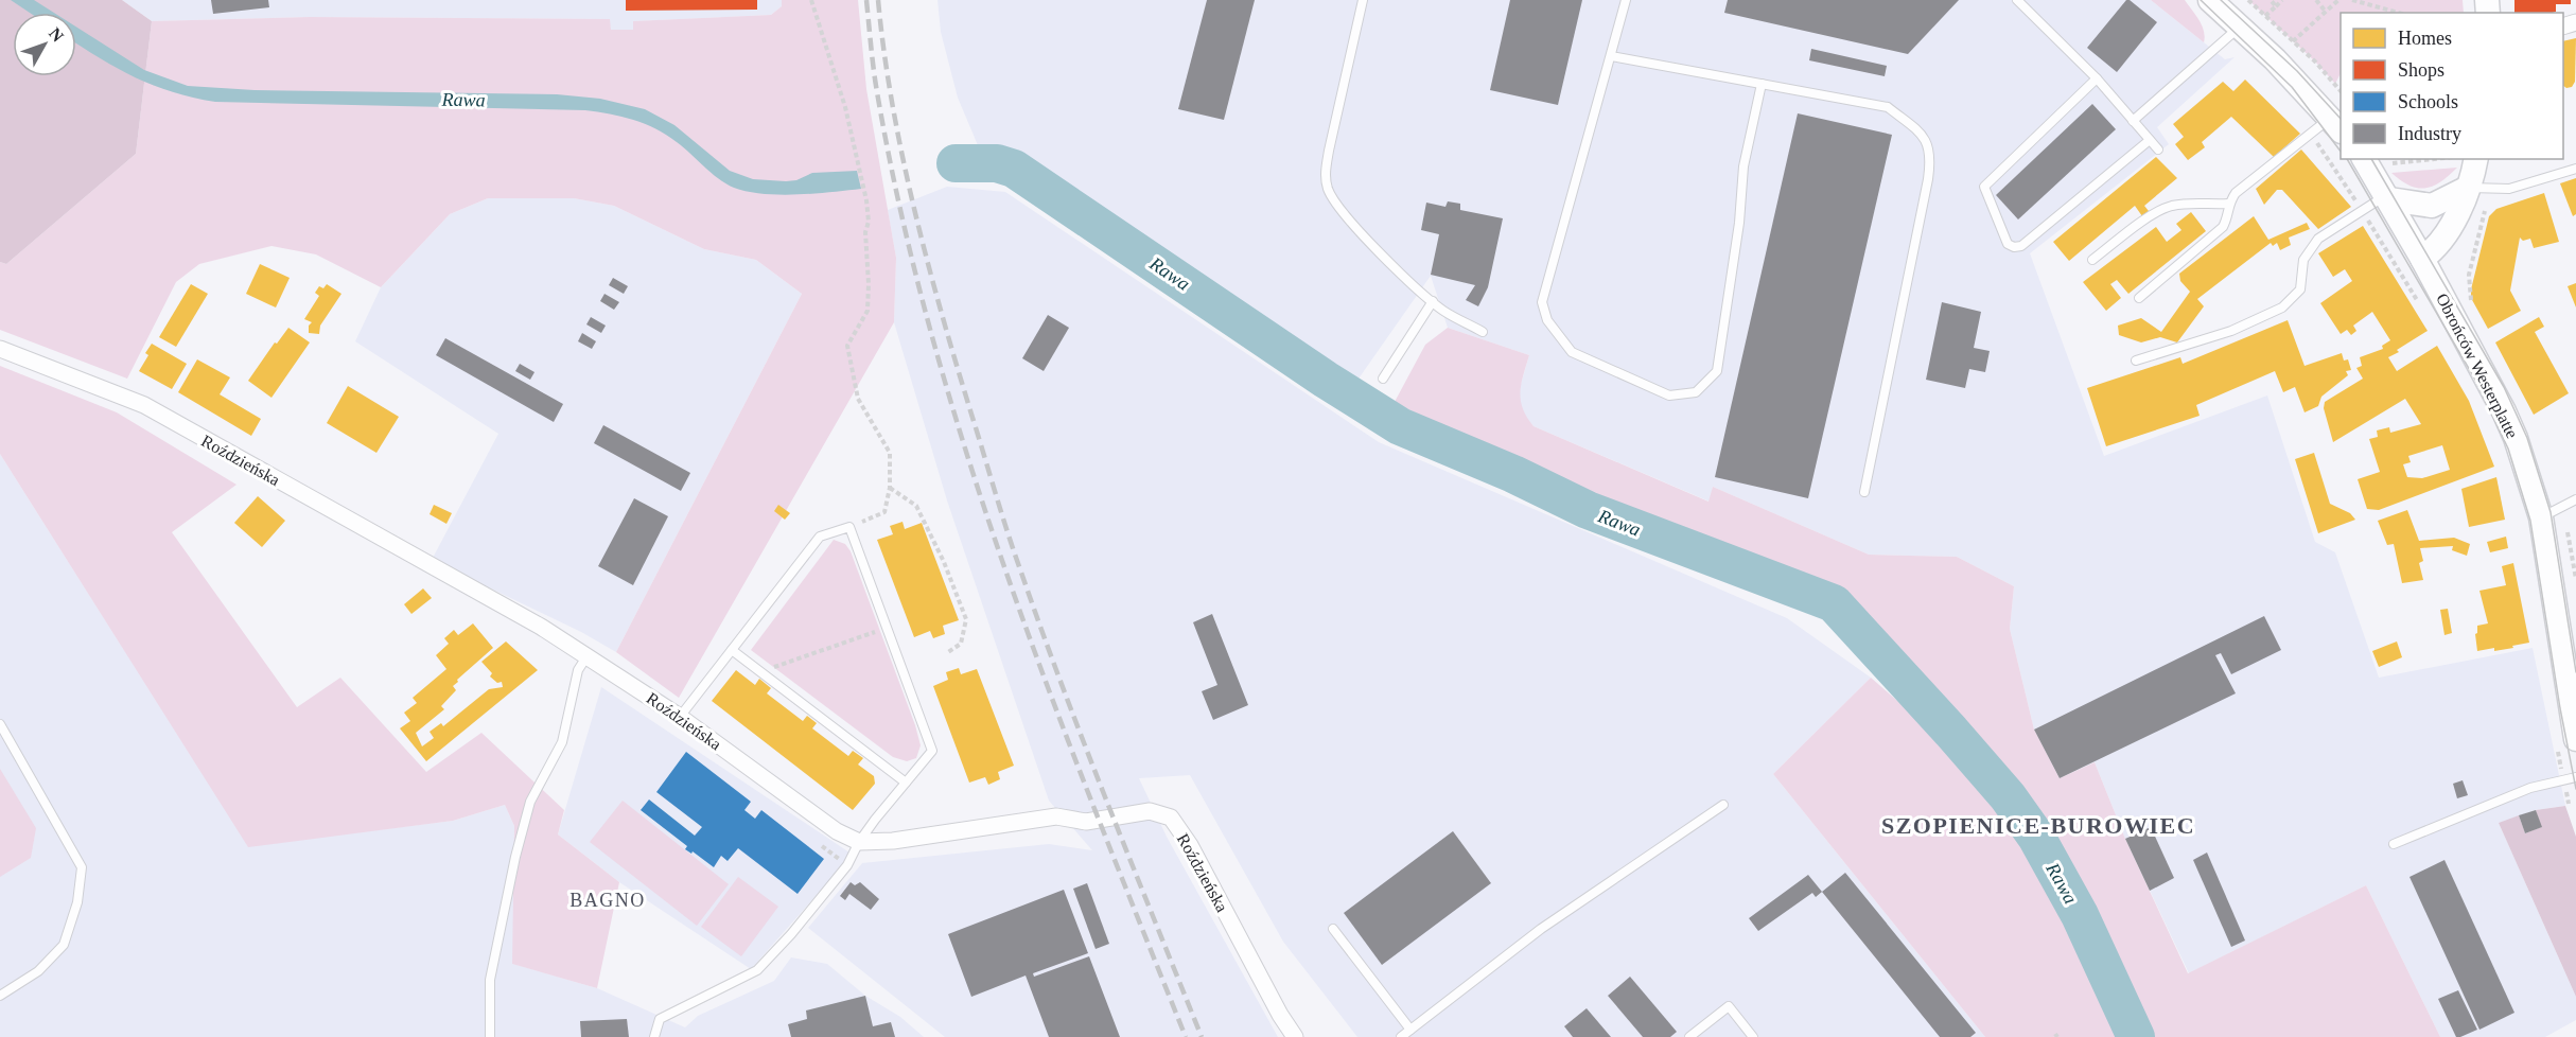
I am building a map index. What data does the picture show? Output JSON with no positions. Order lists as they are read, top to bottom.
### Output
{
  "streets": {
    "street": ["Obrońców Westerplatte", "Roździeńska"]
  },
  "districts": ["SZOPIENICE-BUROWIEC", "BAGNO"],
  "water": ["Rawa"],
  "legend": [
    "Homes",
    "Shops",
    "Schools",
    "Industry"
  ],
  "north": "top right"
}
